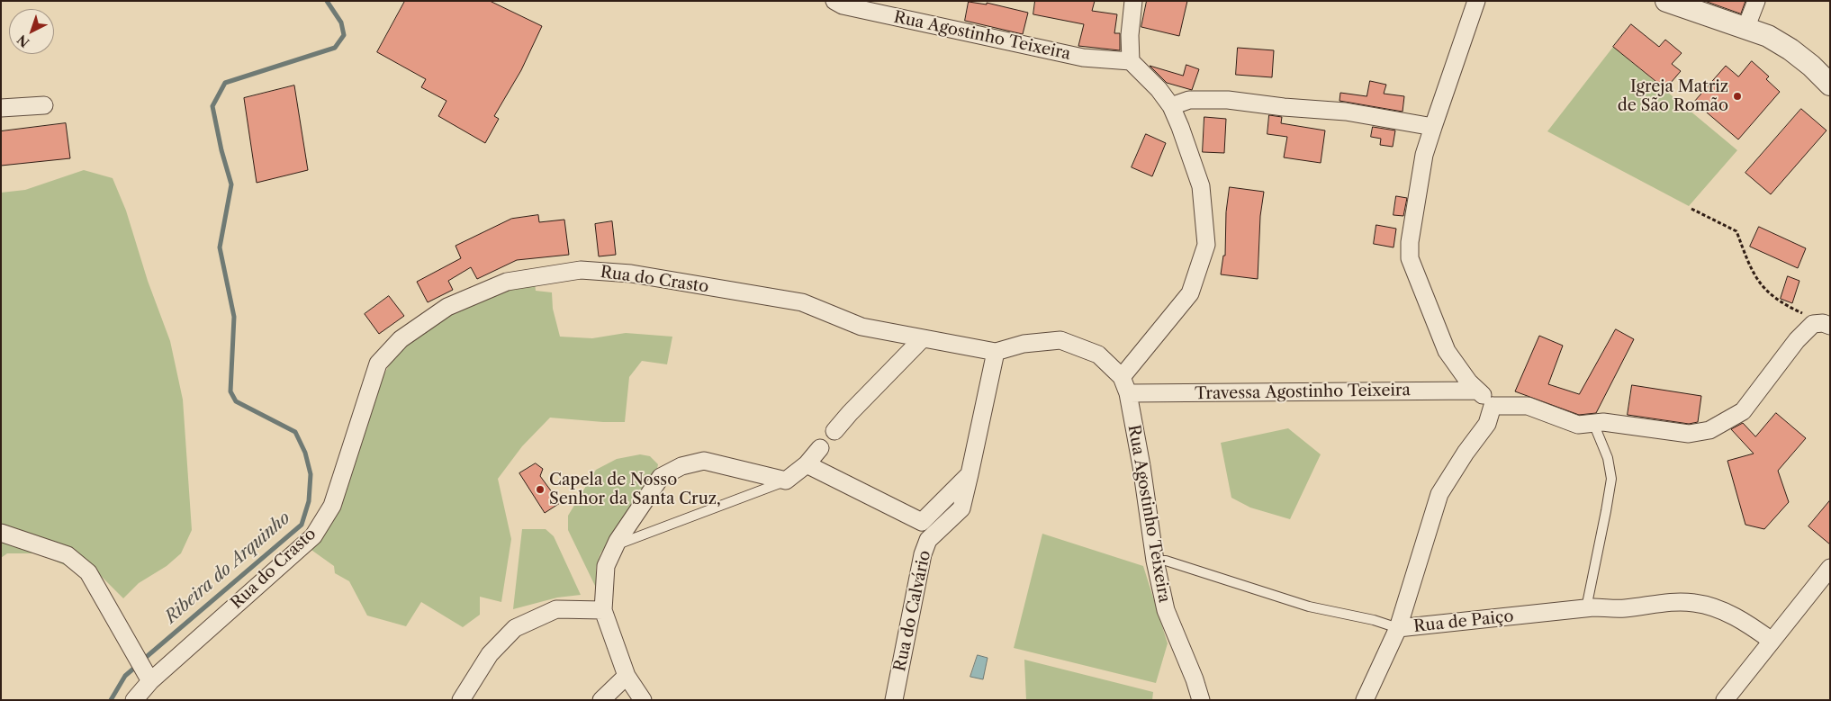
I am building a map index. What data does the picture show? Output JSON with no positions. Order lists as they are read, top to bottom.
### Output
{
  "streets": {
    "street": [
      "Rua Agostinho Teixeira",
      "Rua do Crasto",
      "Travessa Agostinho Teixeira",
      "Rua do Calvário",
      "Rua de Paiço"
    ]
  },
  "crossings": [
    ["Rua Agostinho Teixeira", "Rua do Crasto"],
    ["Rua Agostinho Teixeira", "Travessa Agostinho Teixeira"],
    ["Rua Agostinho Teixeira", "Rua de Paiço"],
    ["Rua do Crasto", "Rua do Calvário"]
  ],
  "water": ["Ribeira do Arquinho"],
  "places": ["Igreja Matriz de São Romão", "Capela de Nosso Senhor da Santa Cruz,"],
  "north": "bottom left"
}
